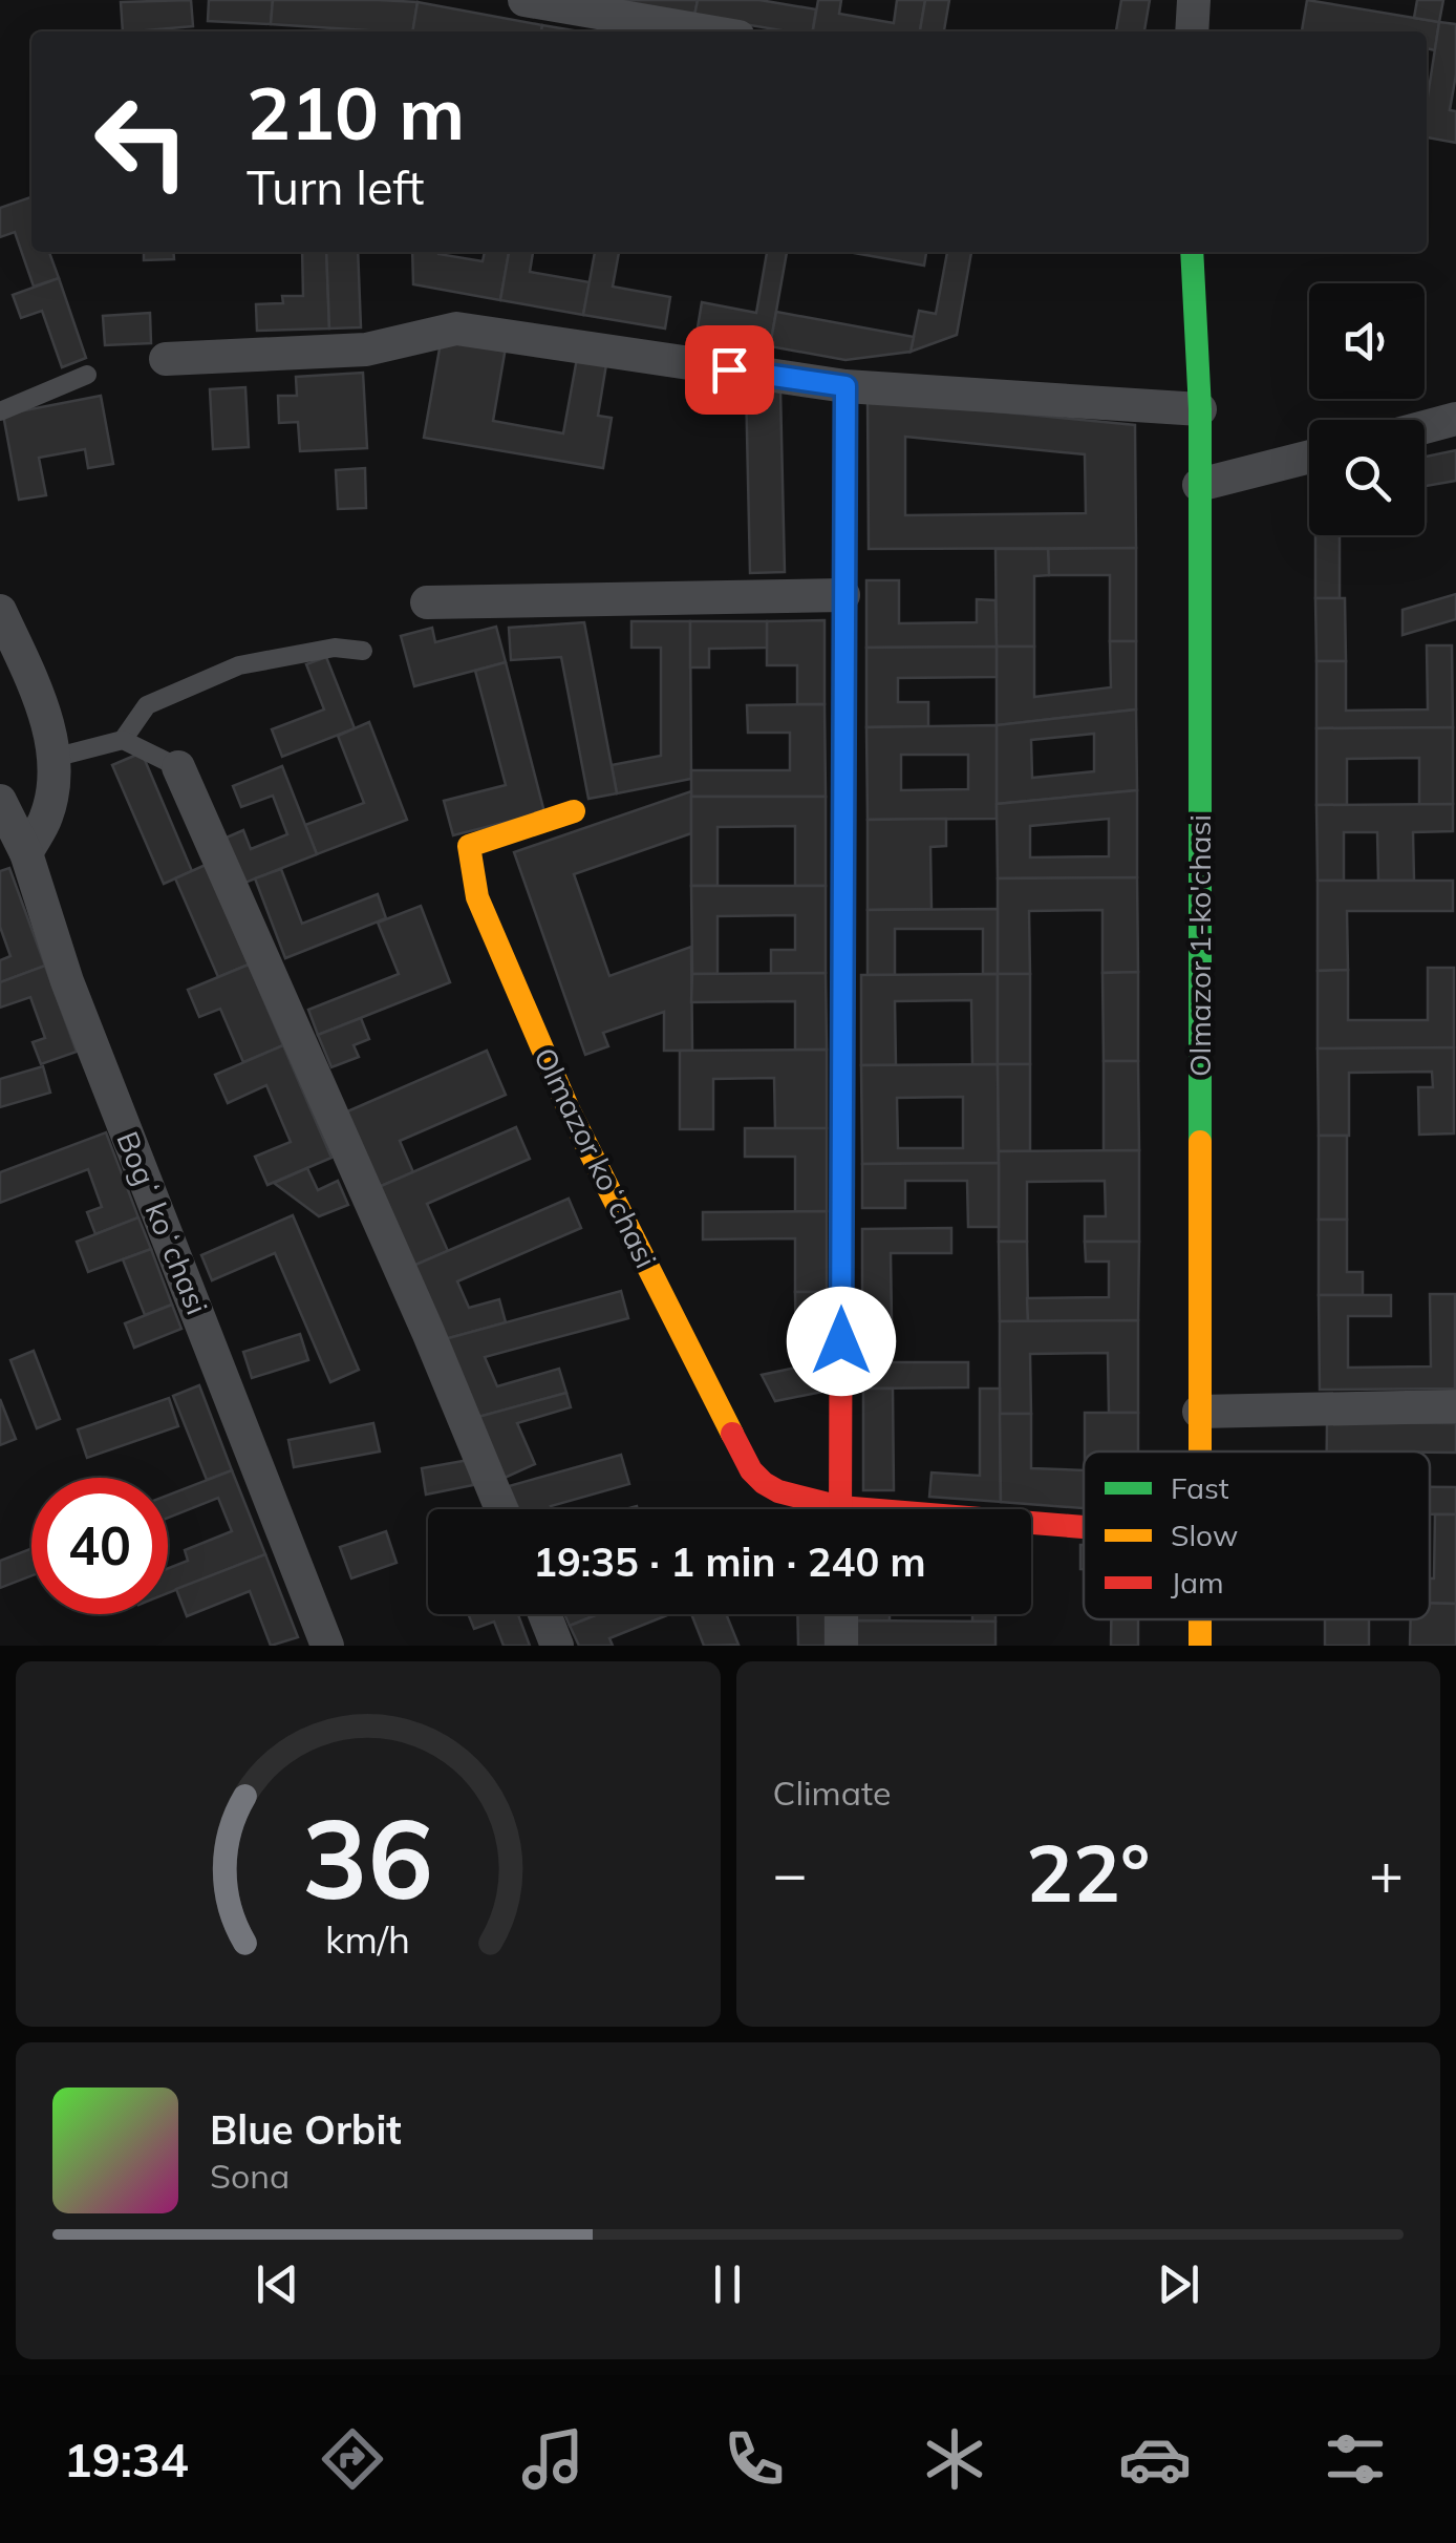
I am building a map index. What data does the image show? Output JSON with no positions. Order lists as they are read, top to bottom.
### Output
{
  "streets": {
    "street": ["Olmazor 1-ko'chasi", "Olmazor koʻchasi", "Bogʻ koʻchasi"]
  },
  "legend": ["Fast", "Slow", "Jam"],
  "page": {
    "turn": ["210 m", "Turn left"],
    "limit": "40",
    "trip": "19:35 · 1 min · 240 m",
    "tile": "Climate",
    "heat": ["−", "22°", "+"],
    "song": ["Blue Orbit", "Sona"],
    "tabs": "19:34",
    "gauge": ["36", "km/h"]
  }
}
